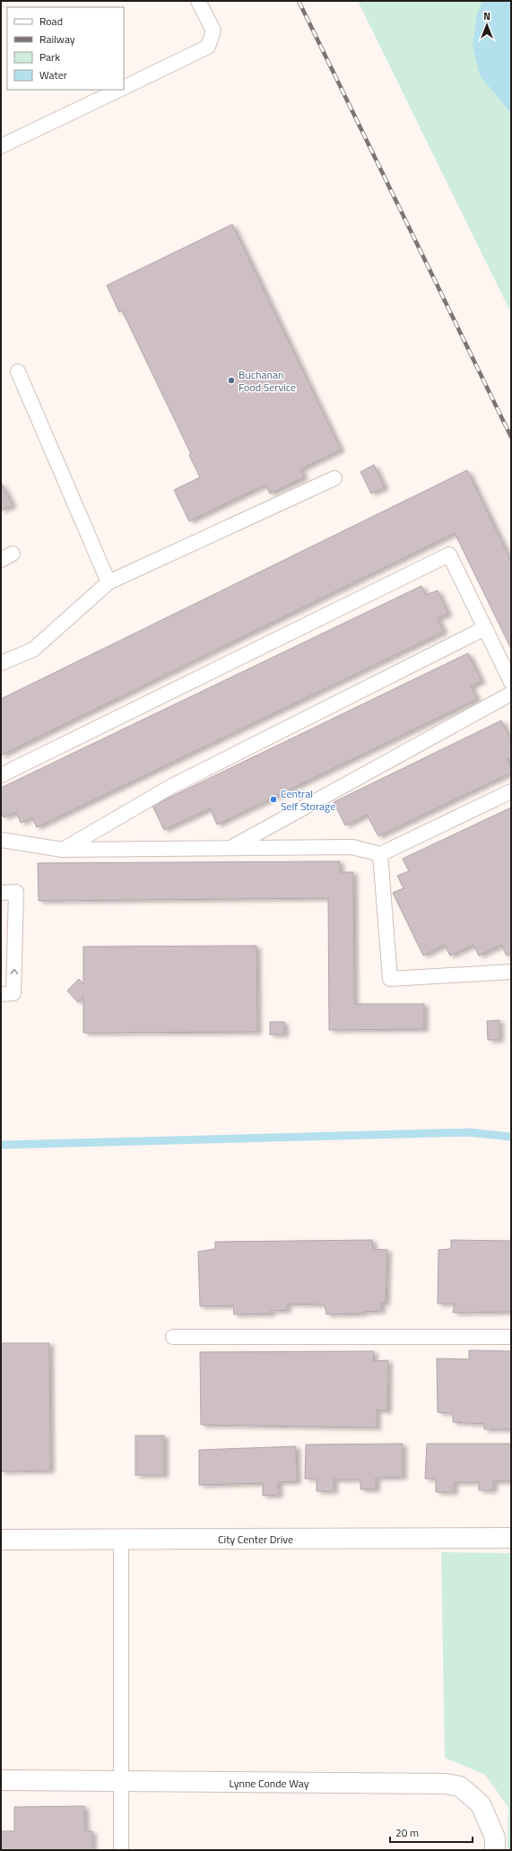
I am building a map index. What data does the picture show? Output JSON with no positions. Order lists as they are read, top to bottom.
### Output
{
  "streets": {
    "street": ["City Center Drive", "Lynne Conde Way"]
  },
  "places": ["Buchanan Food Service", "Central Self Storage"],
  "legend": [
    "Road",
    "Railway",
    "Park",
    "Water"
  ],
  "scale_bar": "20 m",
  "north": "top"
}
